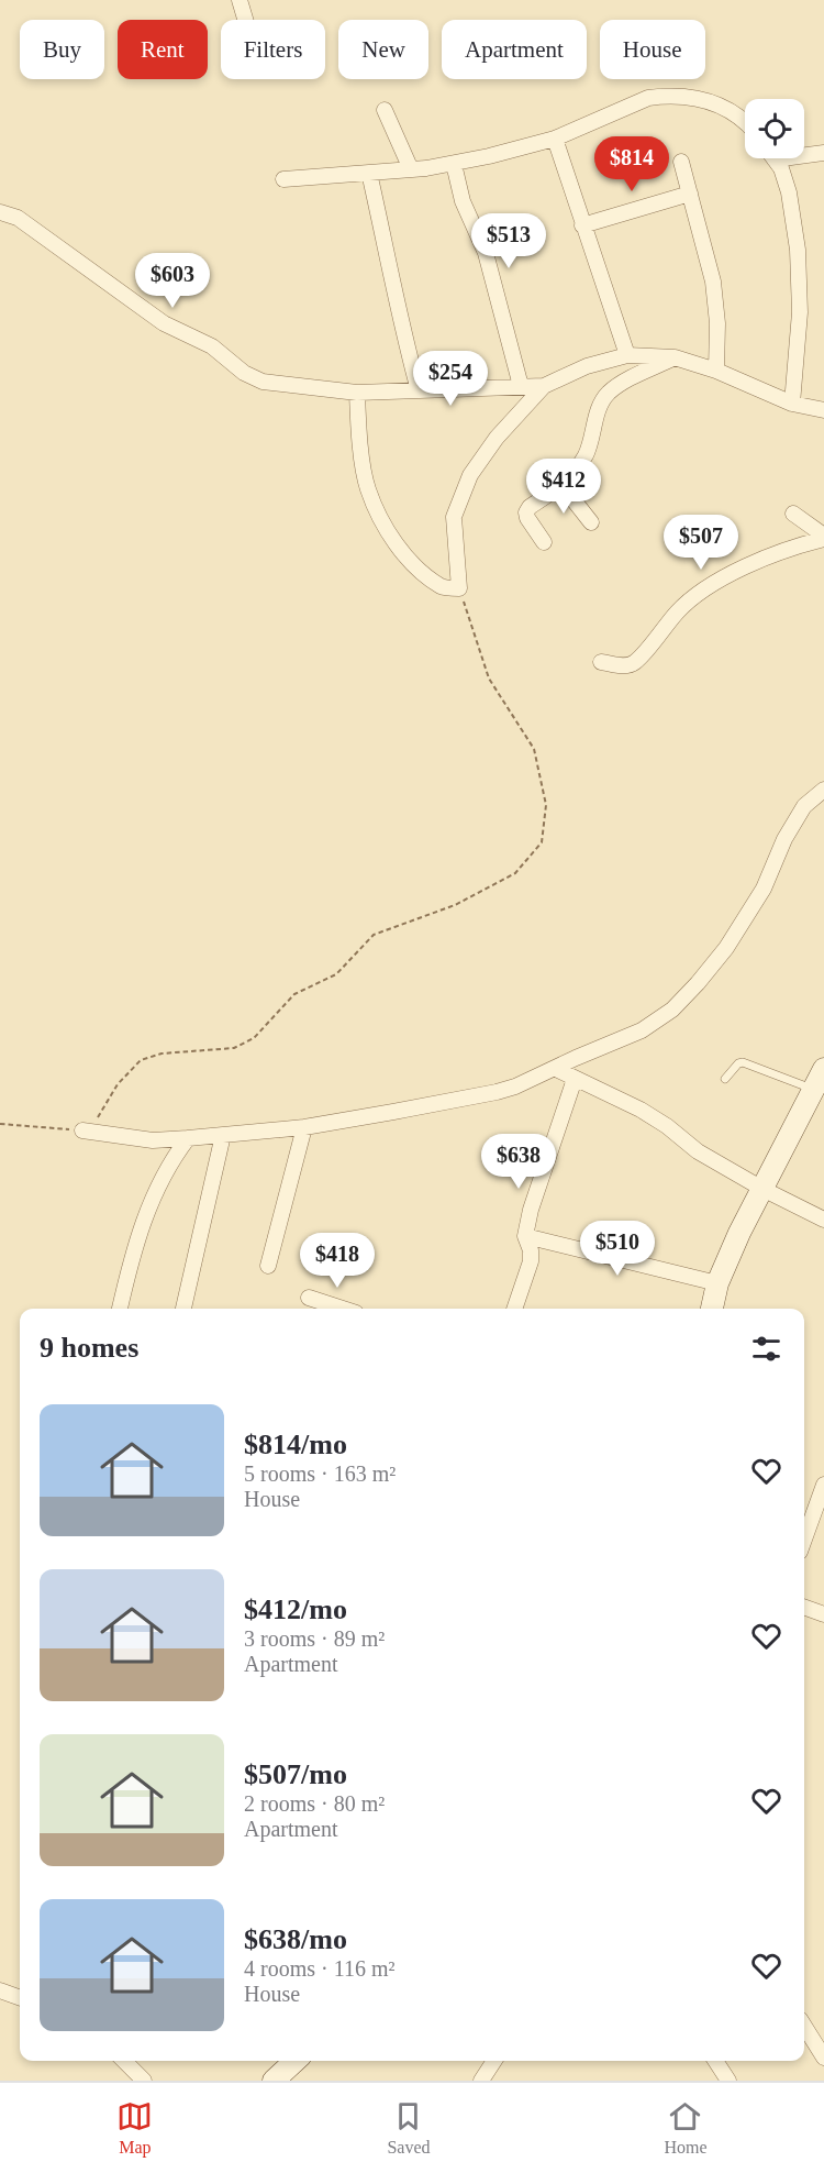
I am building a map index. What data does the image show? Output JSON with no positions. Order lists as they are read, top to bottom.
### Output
{
  "page": {
    "chip": [
      "Buy",
      "Rent",
      "Filters",
      "New",
      "Apartment",
      "House"
    ],
    "price": [
      "$814",
      "$513",
      "$603",
      "$254",
      "$412",
      "$507",
      "$638",
      "$510",
      "$418"
    ],
    "heading": "9 homes",
    "list": [
      {
        "name": "$814/mo",
        "note": "5 rooms · 163 m² · House"
      },
      {
        "name": "$412/mo",
        "note": "3 rooms · 89 m² · Apartment"
      },
      {
        "name": "$507/mo",
        "note": "2 rooms · 80 m² · Apartment"
      },
      {
        "name": "$638/mo",
        "note": "4 rooms · 116 m² · House"
      }
    ],
    "tabs": ["Map", "Saved", "Home"]
  }
}
